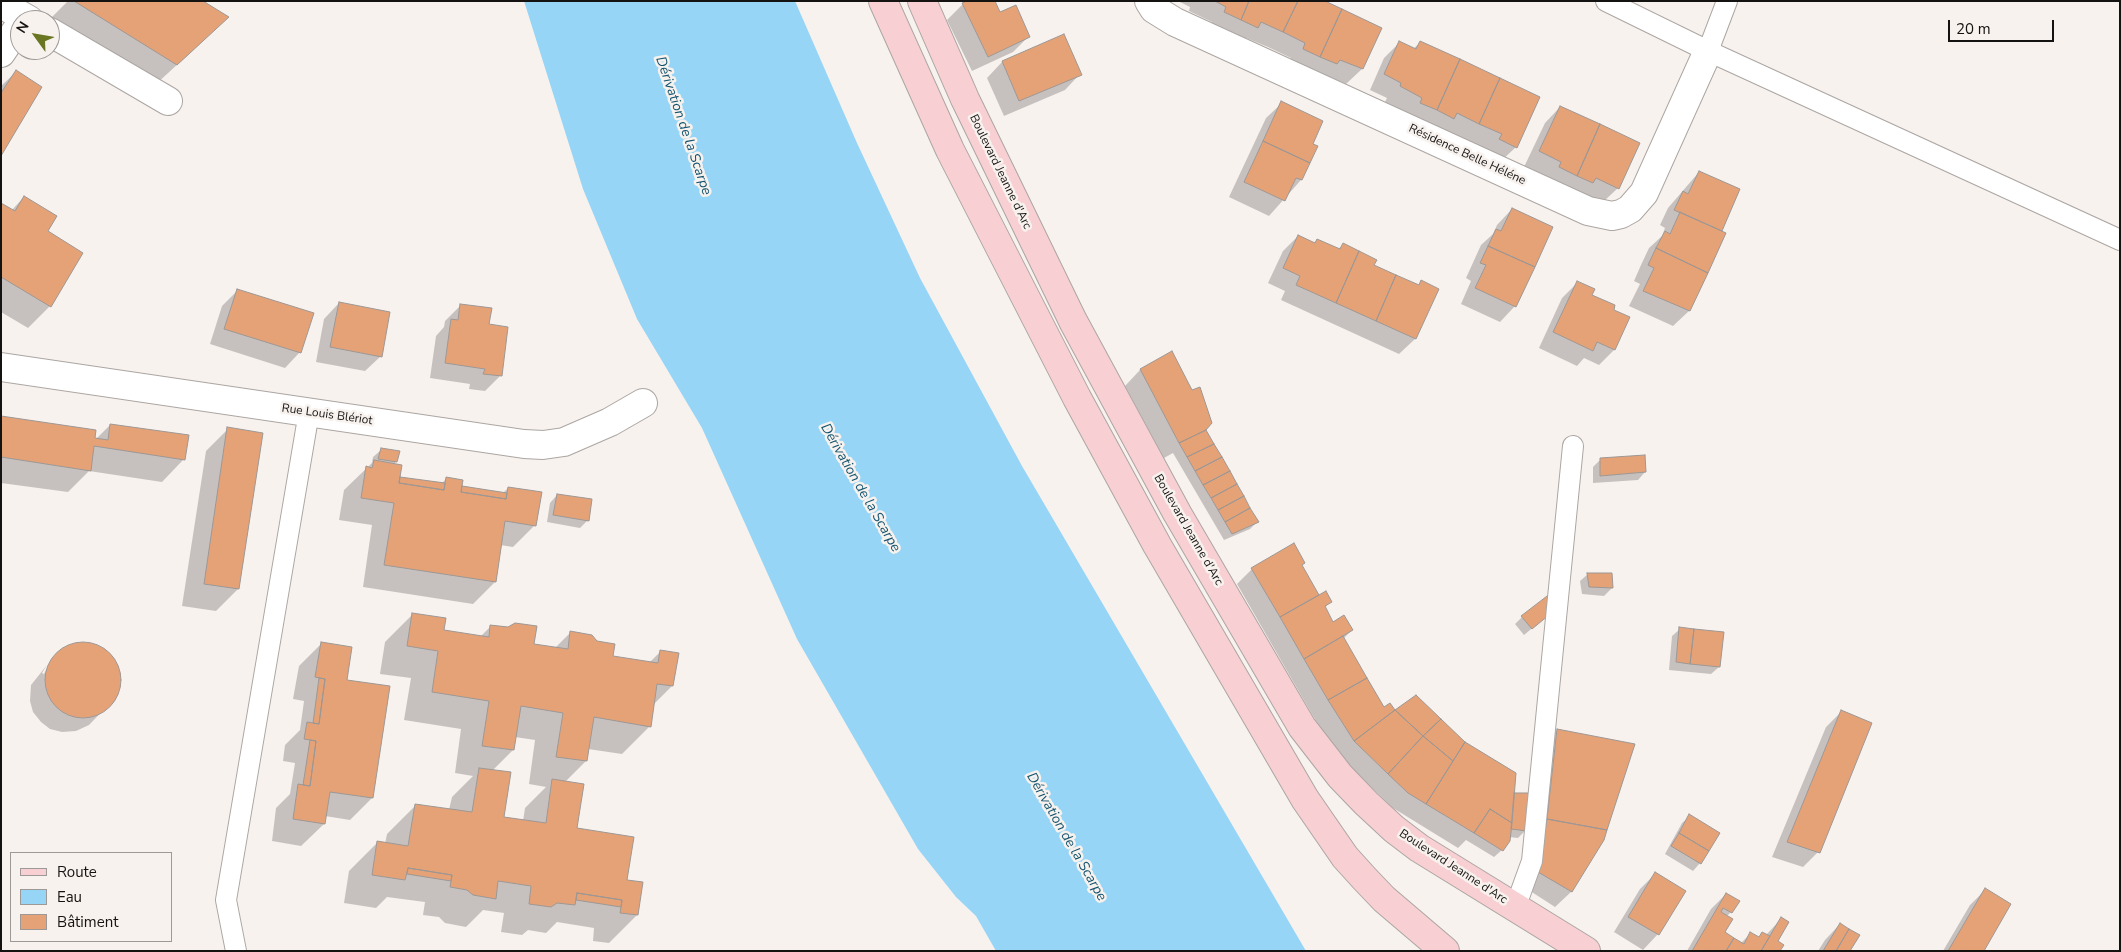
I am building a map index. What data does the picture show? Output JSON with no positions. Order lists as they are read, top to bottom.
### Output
{
  "streets": {
    "main road": ["Boulevard Jeanne d'Arc"],
    "street": ["Résidence Belle Héléne", "Rue Louis Blériot"]
  },
  "water": ["Dérivation de la Scarpe"],
  "legend": ["Route", "Eau", "Bâtiment"],
  "scale_bar": "20 m",
  "north": "top left"
}
